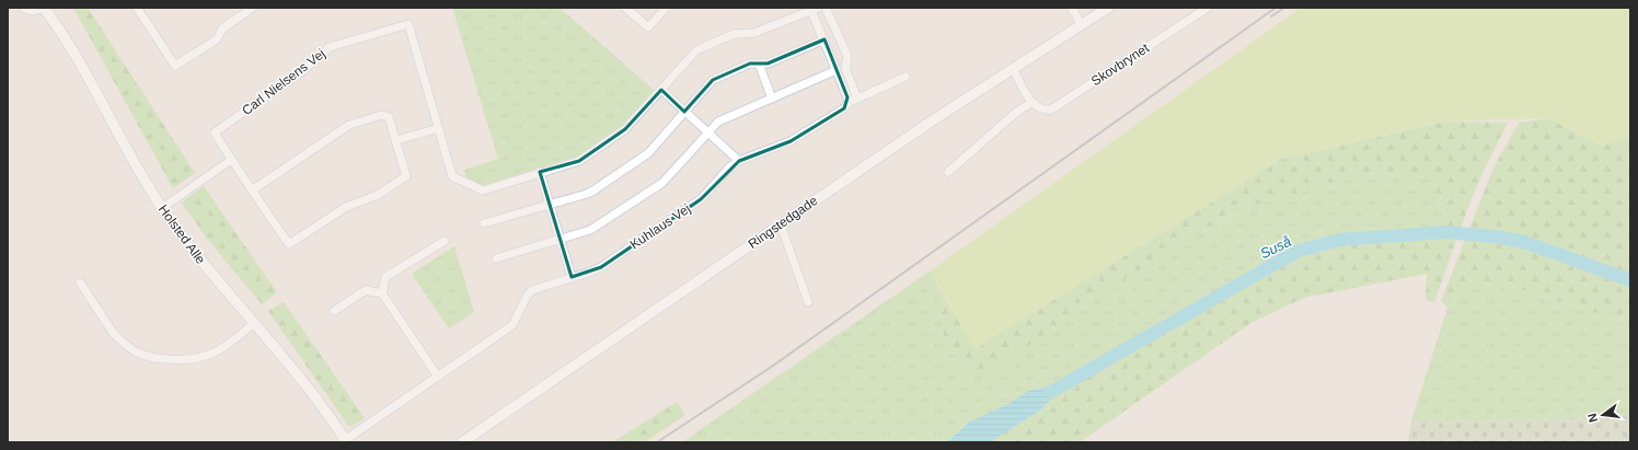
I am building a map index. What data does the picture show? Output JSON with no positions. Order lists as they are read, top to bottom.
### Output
{
  "streets": {
    "street": [
      "Skovbrynet",
      "Carl Nielsens Vej",
      "Ringstedgade",
      "Kuhlaus Vej",
      "Holsted Alle"
    ]
  },
  "crossings": [
    ["Kuhlaus Vej", "Holsted Alle"]
  ],
  "water": ["Suså"],
  "north": "left"
}
